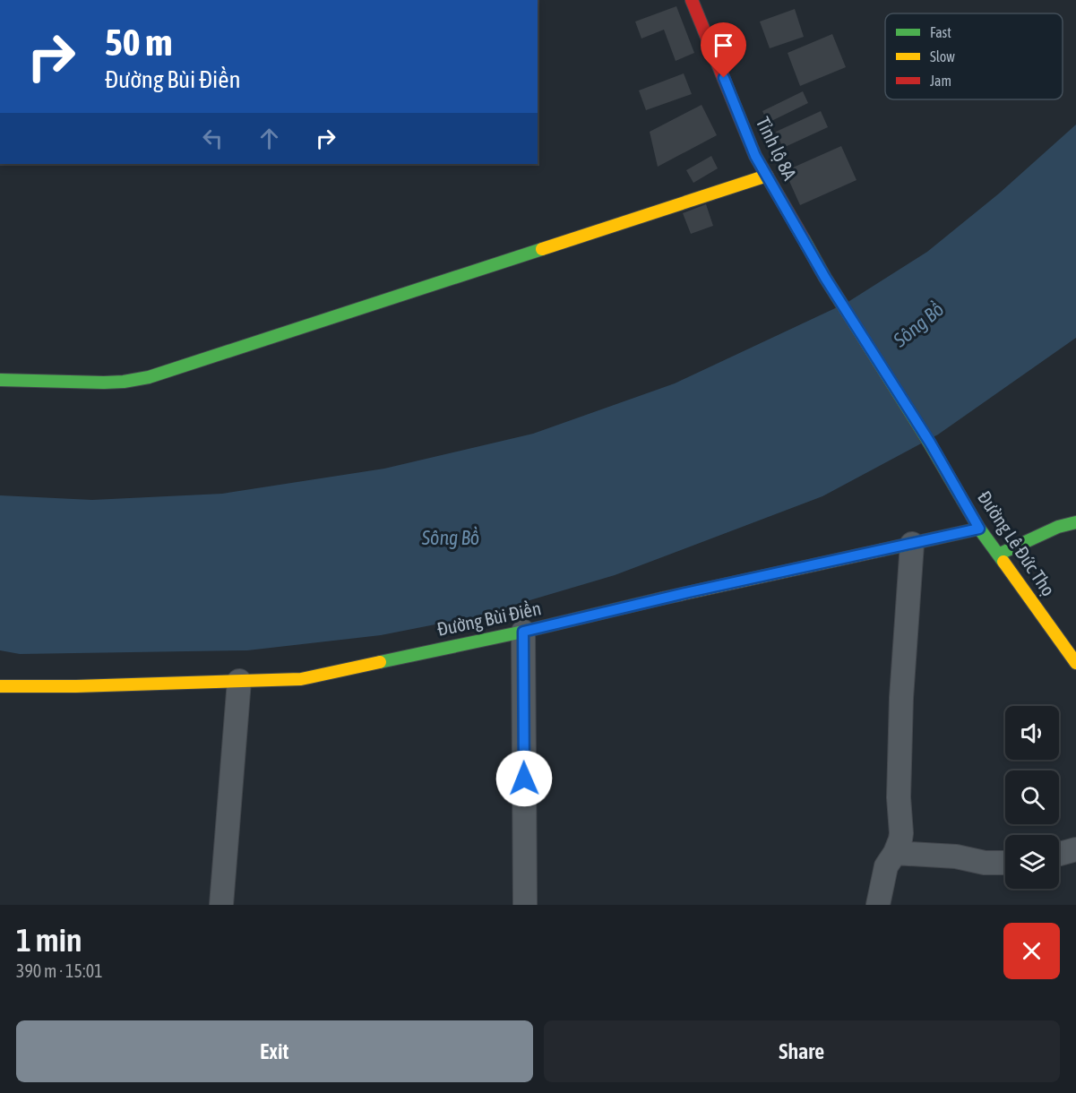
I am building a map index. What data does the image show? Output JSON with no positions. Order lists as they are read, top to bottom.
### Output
{
  "streets": {
    "street": ["Tỉnh lộ 8A", "Đường Lê Đức Thọ", "Đường Bùi Điền"]
  },
  "crossings": [
    ["Tỉnh lộ 8A", "Đường Lê Đức Thọ"],
    ["Đường Lê Đức Thọ", "Đường Bùi Điền"]
  ],
  "water": ["Sông Bồ"],
  "legend": ["Fast", "Slow", "Jam"],
  "page": {
    "turn": ["50 m", "Đường Bùi Điền"],
    "heading": ["1 min", "390 m · 15:01"],
    "buttons": ["Exit", "Share"]
  }
}
